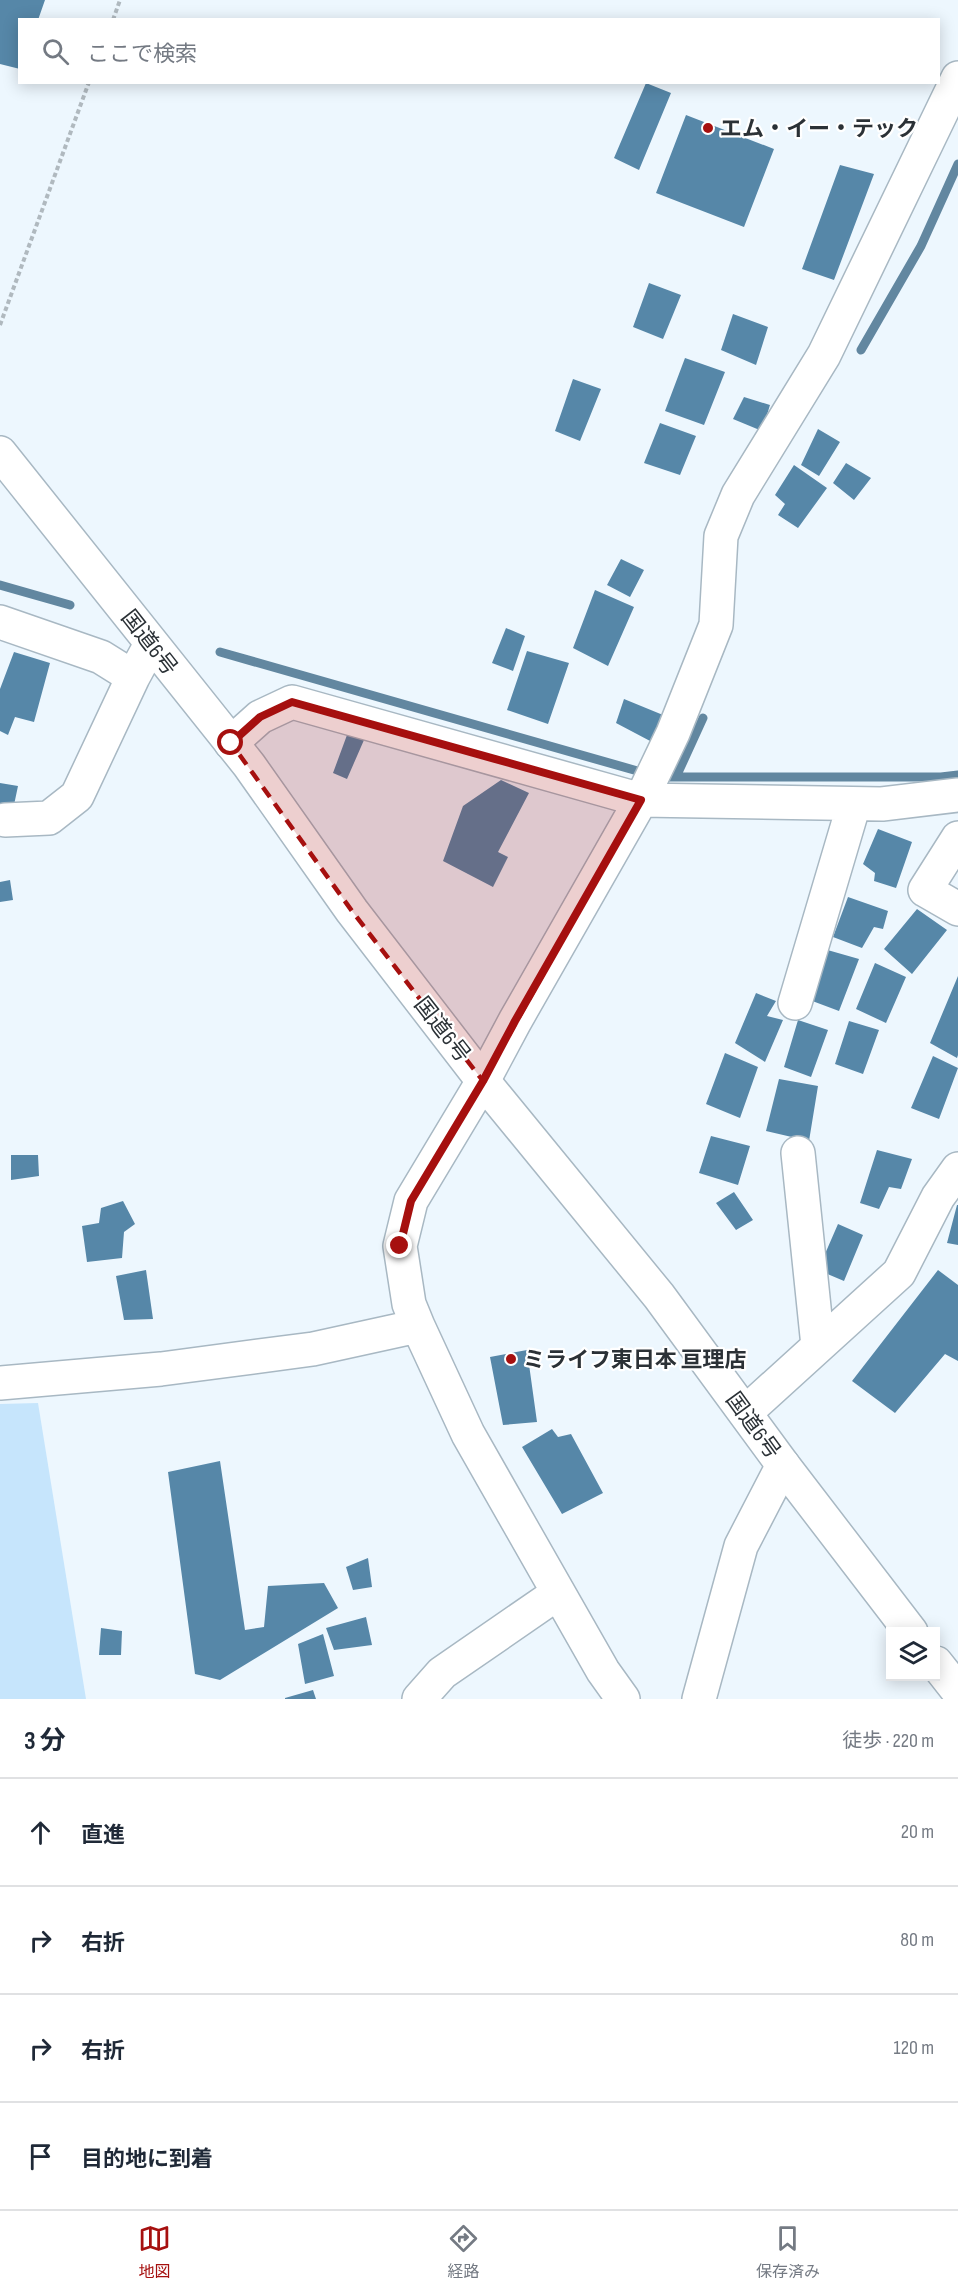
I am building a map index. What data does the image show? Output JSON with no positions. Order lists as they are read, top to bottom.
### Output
{
  "streets": {
    "main road": ["国道6号"]
  },
  "places": ["エム・イー・テック", "ミライフ東日本 亘理店"],
  "page": {
    "search": "ここで検索",
    "heading": ["3 分", "徒歩 · 220 m"],
    "list": [
      ["直進", "20 m"],
      ["右折", "80 m"],
      ["右折", "120 m"],
      "目的地に到着"
    ],
    "nav": ["地図", "経路", "保存済み"]
  }
}
